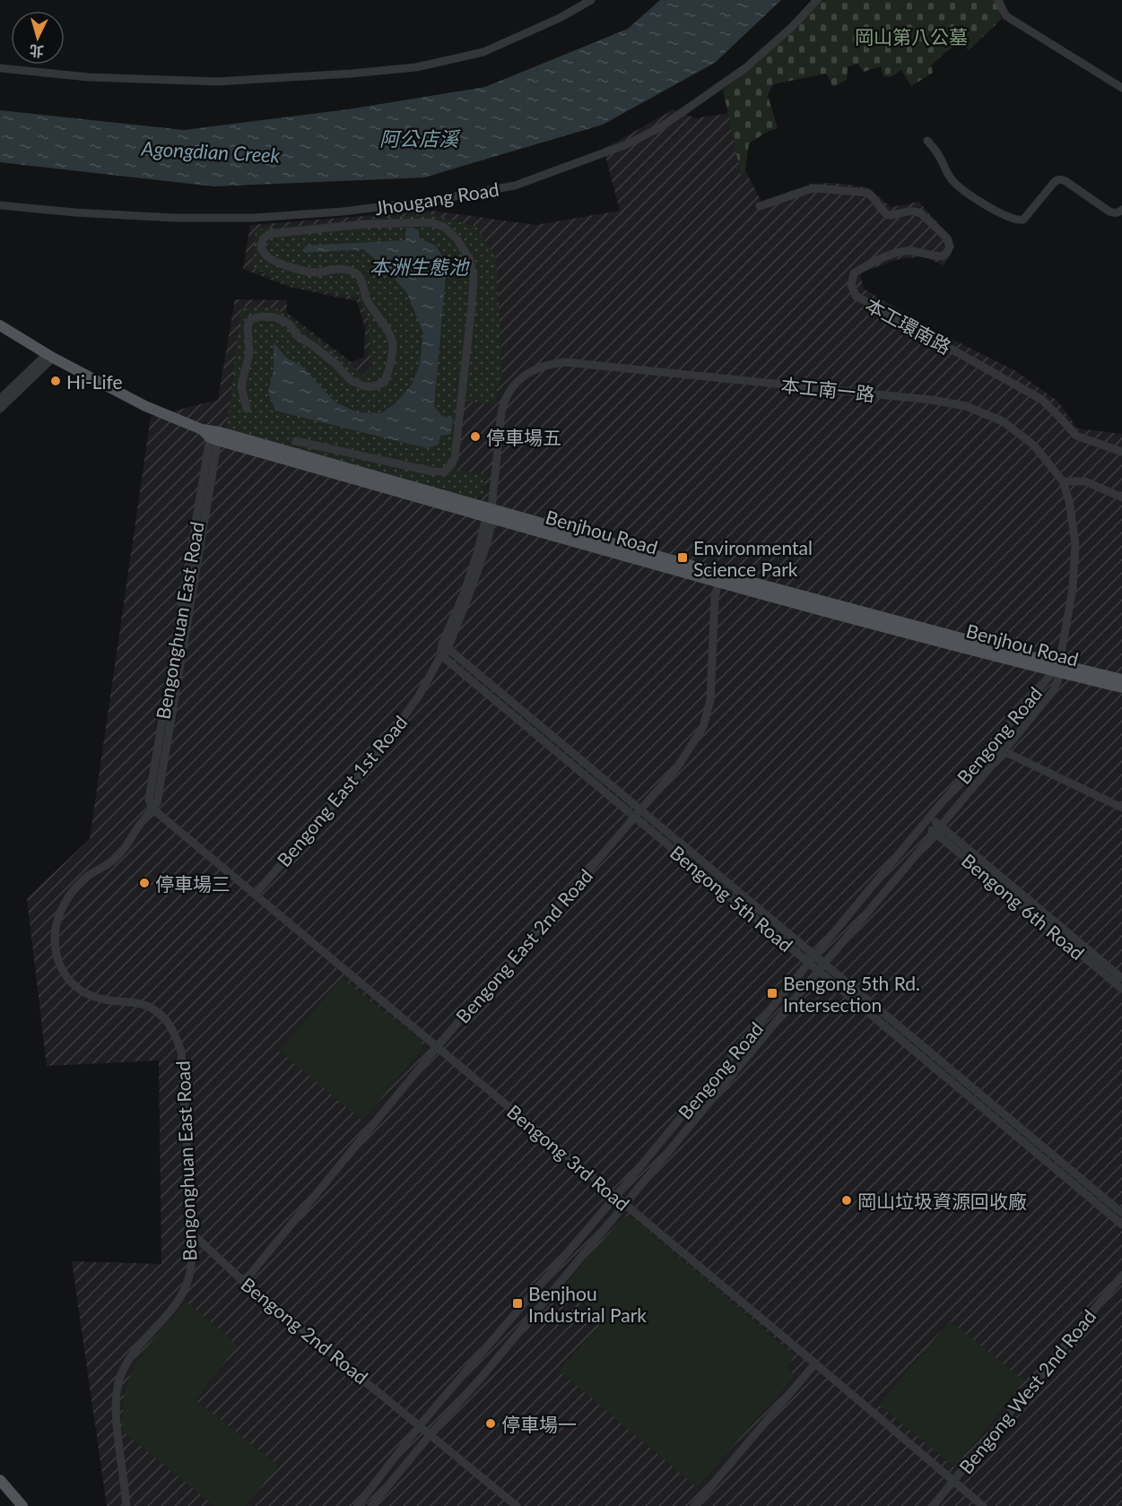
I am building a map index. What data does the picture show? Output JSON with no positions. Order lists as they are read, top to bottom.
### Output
{
  "streets": {
    "main road": ["Benjhou Road"],
    "street": [
      "Jhougang Road",
      "本工環南路",
      "本工南一路",
      "Bengonghuan East Road",
      "Bengong Road",
      "Bengong East 1st Road",
      "Bengong 5th Road",
      "Bengong 6th Road",
      "Bengong East 2nd Road",
      "Bengong 3rd Road",
      "Bengong 2nd Road",
      "Bengong West 2nd Road"
    ]
  },
  "crossings": [
    ["本工南一路", "Benjhou Road"],
    ["本工南一路", "Bengong Road"],
    ["本工南一路", "Bengong East 1st Road"],
    ["Benjhou Road", "Bengonghuan East Road"],
    ["Benjhou Road", "Bengong Road"],
    ["Benjhou Road", "Bengong East 1st Road"],
    ["Benjhou Road", "Bengong East 2nd Road"],
    ["Bengonghuan East Road", "Bengong 3rd Road"],
    ["Bengonghuan East Road", "Bengong 2nd Road"],
    ["Bengong Road", "Bengong 5th Road"],
    ["Bengong Road", "Bengong 6th Road"],
    ["Bengong Road", "Bengong 3rd Road"],
    ["Bengong Road", "Bengong 2nd Road"],
    ["Bengong East 1st Road", "Bengong 5th Road"],
    ["Bengong East 1st Road", "Bengong 3rd Road"],
    ["Bengong 5th Road", "Bengong East 2nd Road"],
    ["Bengong East 2nd Road", "Bengong 3rd Road"],
    ["Bengong East 2nd Road", "Bengong 2nd Road"],
    ["Bengong 3rd Road", "Bengong West 2nd Road"]
  ],
  "water": ["阿公店溪", "Agongdian Creek", "本洲生態池"],
  "parks": ["岡山第八公墓"],
  "places": {
    "other": [
      "Hi-Life",
      "停車場五",
      "停車場三",
      "岡山垃圾資源回收廠",
      "停車場一"
    ],
    "transit": ["Environmental Science Park", "Bengong 5th Rd. Intersection", "Benjhou Industrial Park"]
  },
  "north": "bottom"
}
